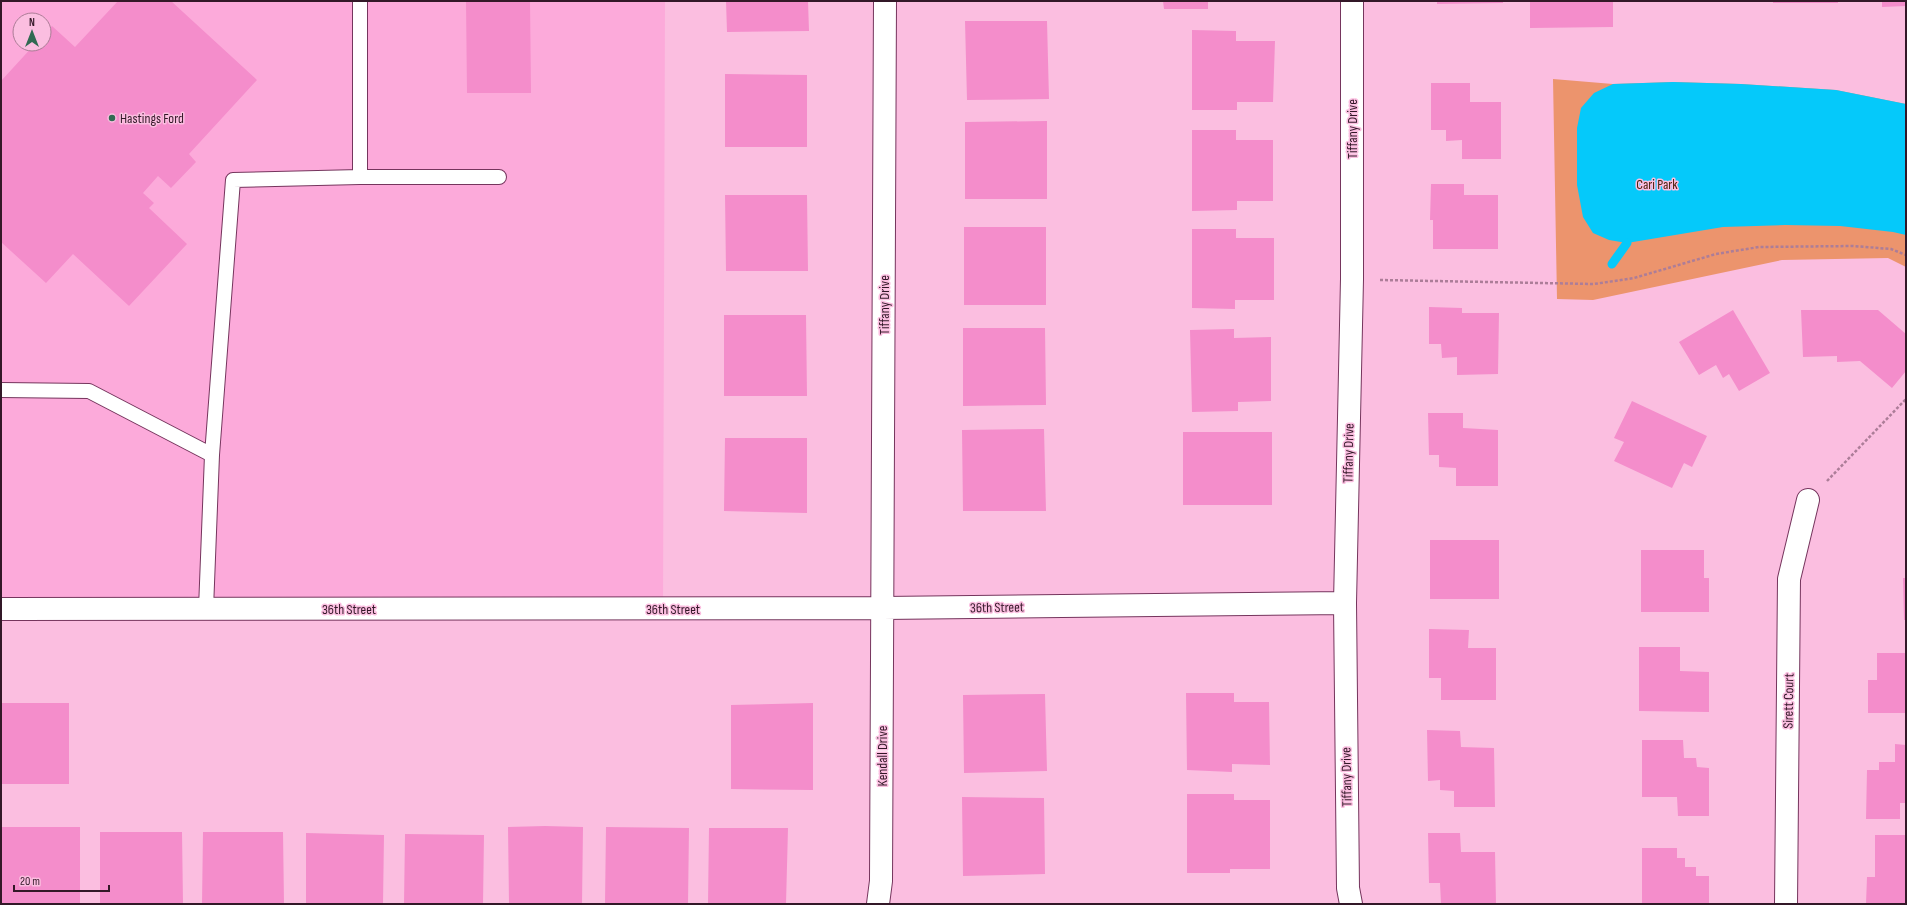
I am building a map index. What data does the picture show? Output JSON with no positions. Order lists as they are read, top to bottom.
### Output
{
  "streets": {
    "street": [
      "Tiffany Drive",
      "36th Street",
      "Sirett Court",
      "Kendall Drive"
    ]
  },
  "crossings": [
    ["Tiffany Drive", "36th Street"],
    ["Tiffany Drive", "Kendall Drive"],
    ["36th Street", "Kendall Drive"]
  ],
  "parks": ["Cari Park"],
  "places": ["Hastings Ford"],
  "scale_bar": "20 m",
  "north": "top"
}
